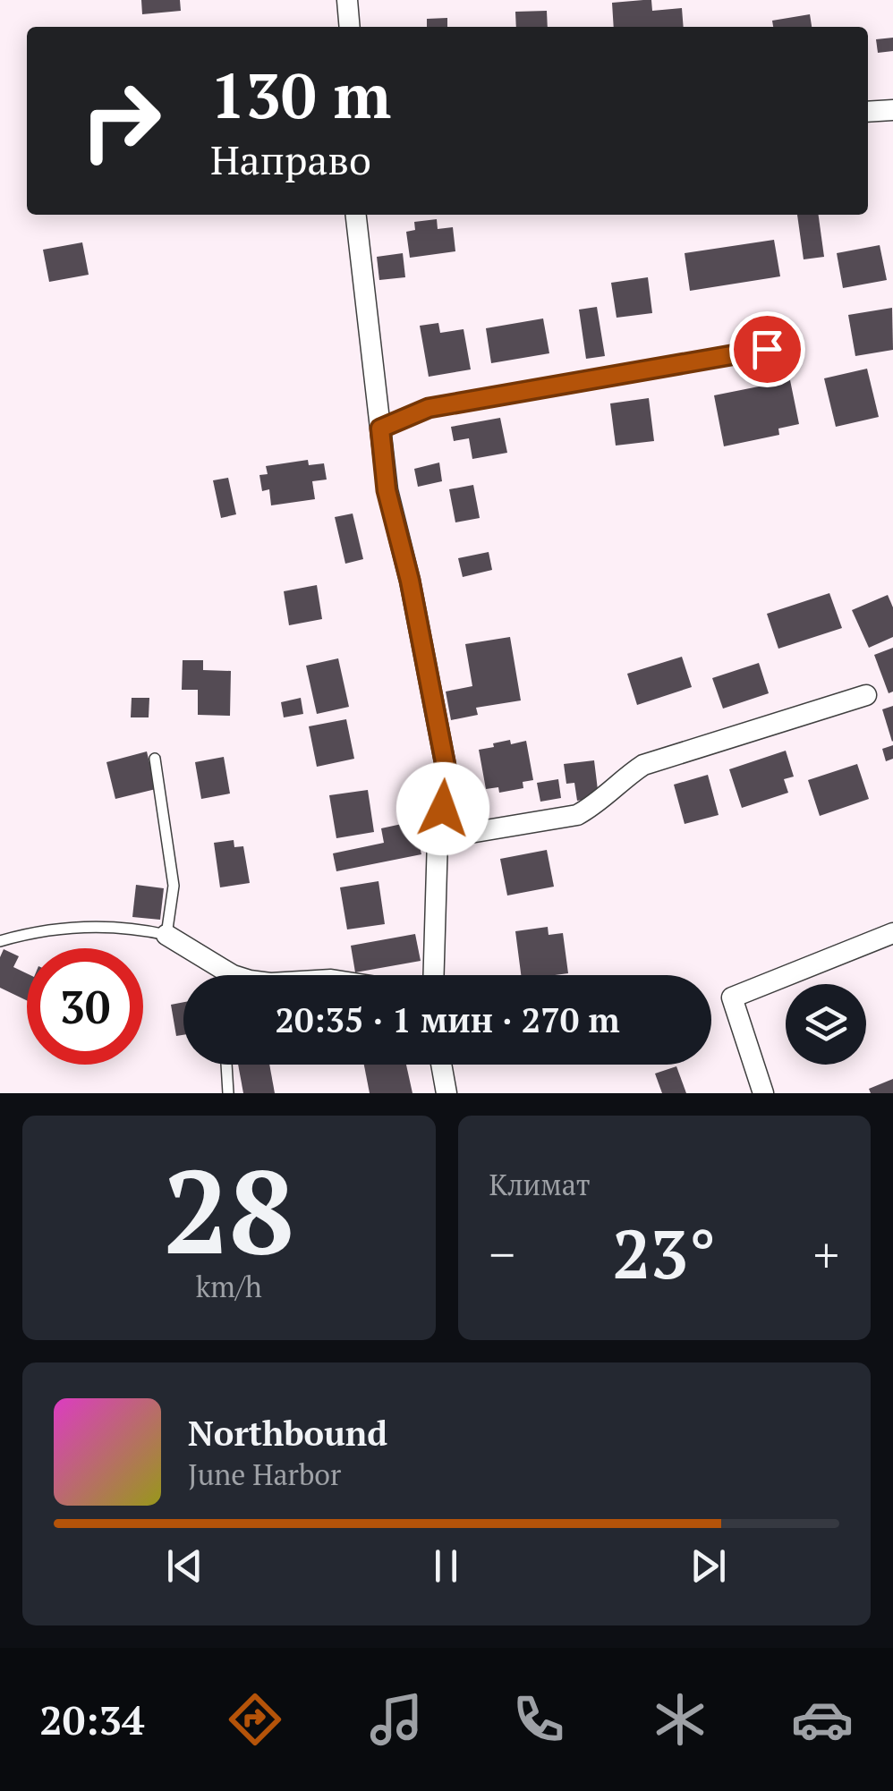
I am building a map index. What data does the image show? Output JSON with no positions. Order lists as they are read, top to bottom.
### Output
{
  "page": {
    "turn": ["130 m", "Направо"],
    "limit": "30",
    "trip": "20:35 · 1 мин · 270 m",
    "tile": [
      ["28", "km/h"],
      "Климат"
    ],
    "heat": ["−", "23°", "+"],
    "song": ["Northbound", "June Harbor"],
    "tabs": "20:34"
  }
}
